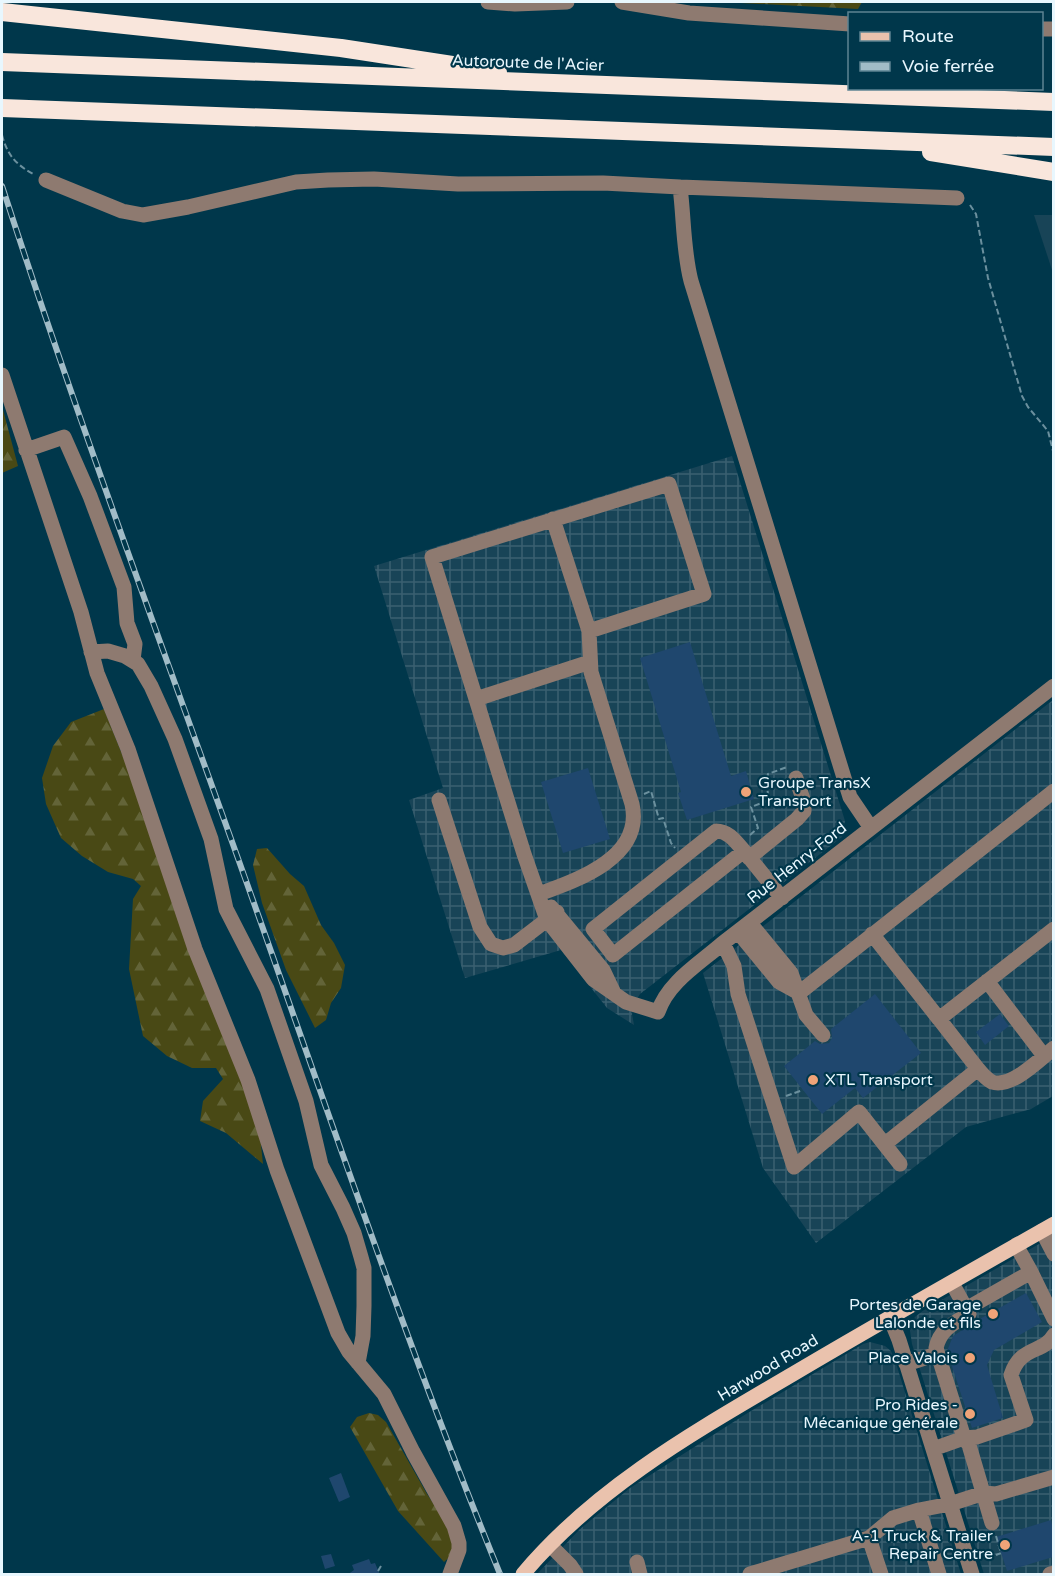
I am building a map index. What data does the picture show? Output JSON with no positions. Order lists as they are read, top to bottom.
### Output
{
  "streets": {
    "highway": ["Autoroute de l'Acier"],
    "main road": ["Harwood Road"],
    "street": ["Rue Henry-Ford"]
  },
  "places": [
    "Groupe TransX Transport",
    "XTL Transport",
    "Portes de Garage Lalonde et fils",
    "Place Valois",
    "Pro Rides - Mécanique générale",
    "A-1 Truck & Trailer Repair Centre"
  ],
  "legend": ["Route", "Voie ferrée"]
}
